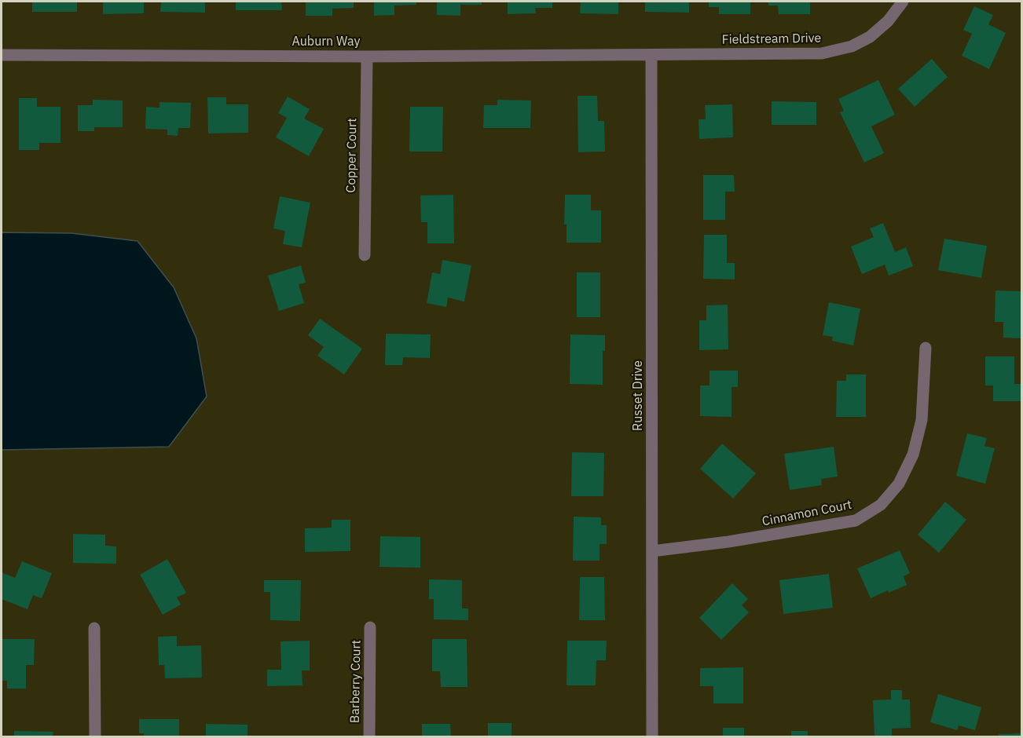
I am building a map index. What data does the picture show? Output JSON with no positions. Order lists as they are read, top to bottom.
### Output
{
  "streets": {
    "street": [
      "Fieldstream Drive",
      "Auburn Way",
      "Copper Court",
      "Russet Drive",
      "Cinnamon Court",
      "Barberry Court"
    ]
  },
  "crossings": [
    ["Fieldstream Drive", "Auburn Way"],
    ["Fieldstream Drive", "Russet Drive"],
    ["Auburn Way", "Copper Court"],
    ["Auburn Way", "Russet Drive"],
    ["Russet Drive", "Cinnamon Court"]
  ]
}
